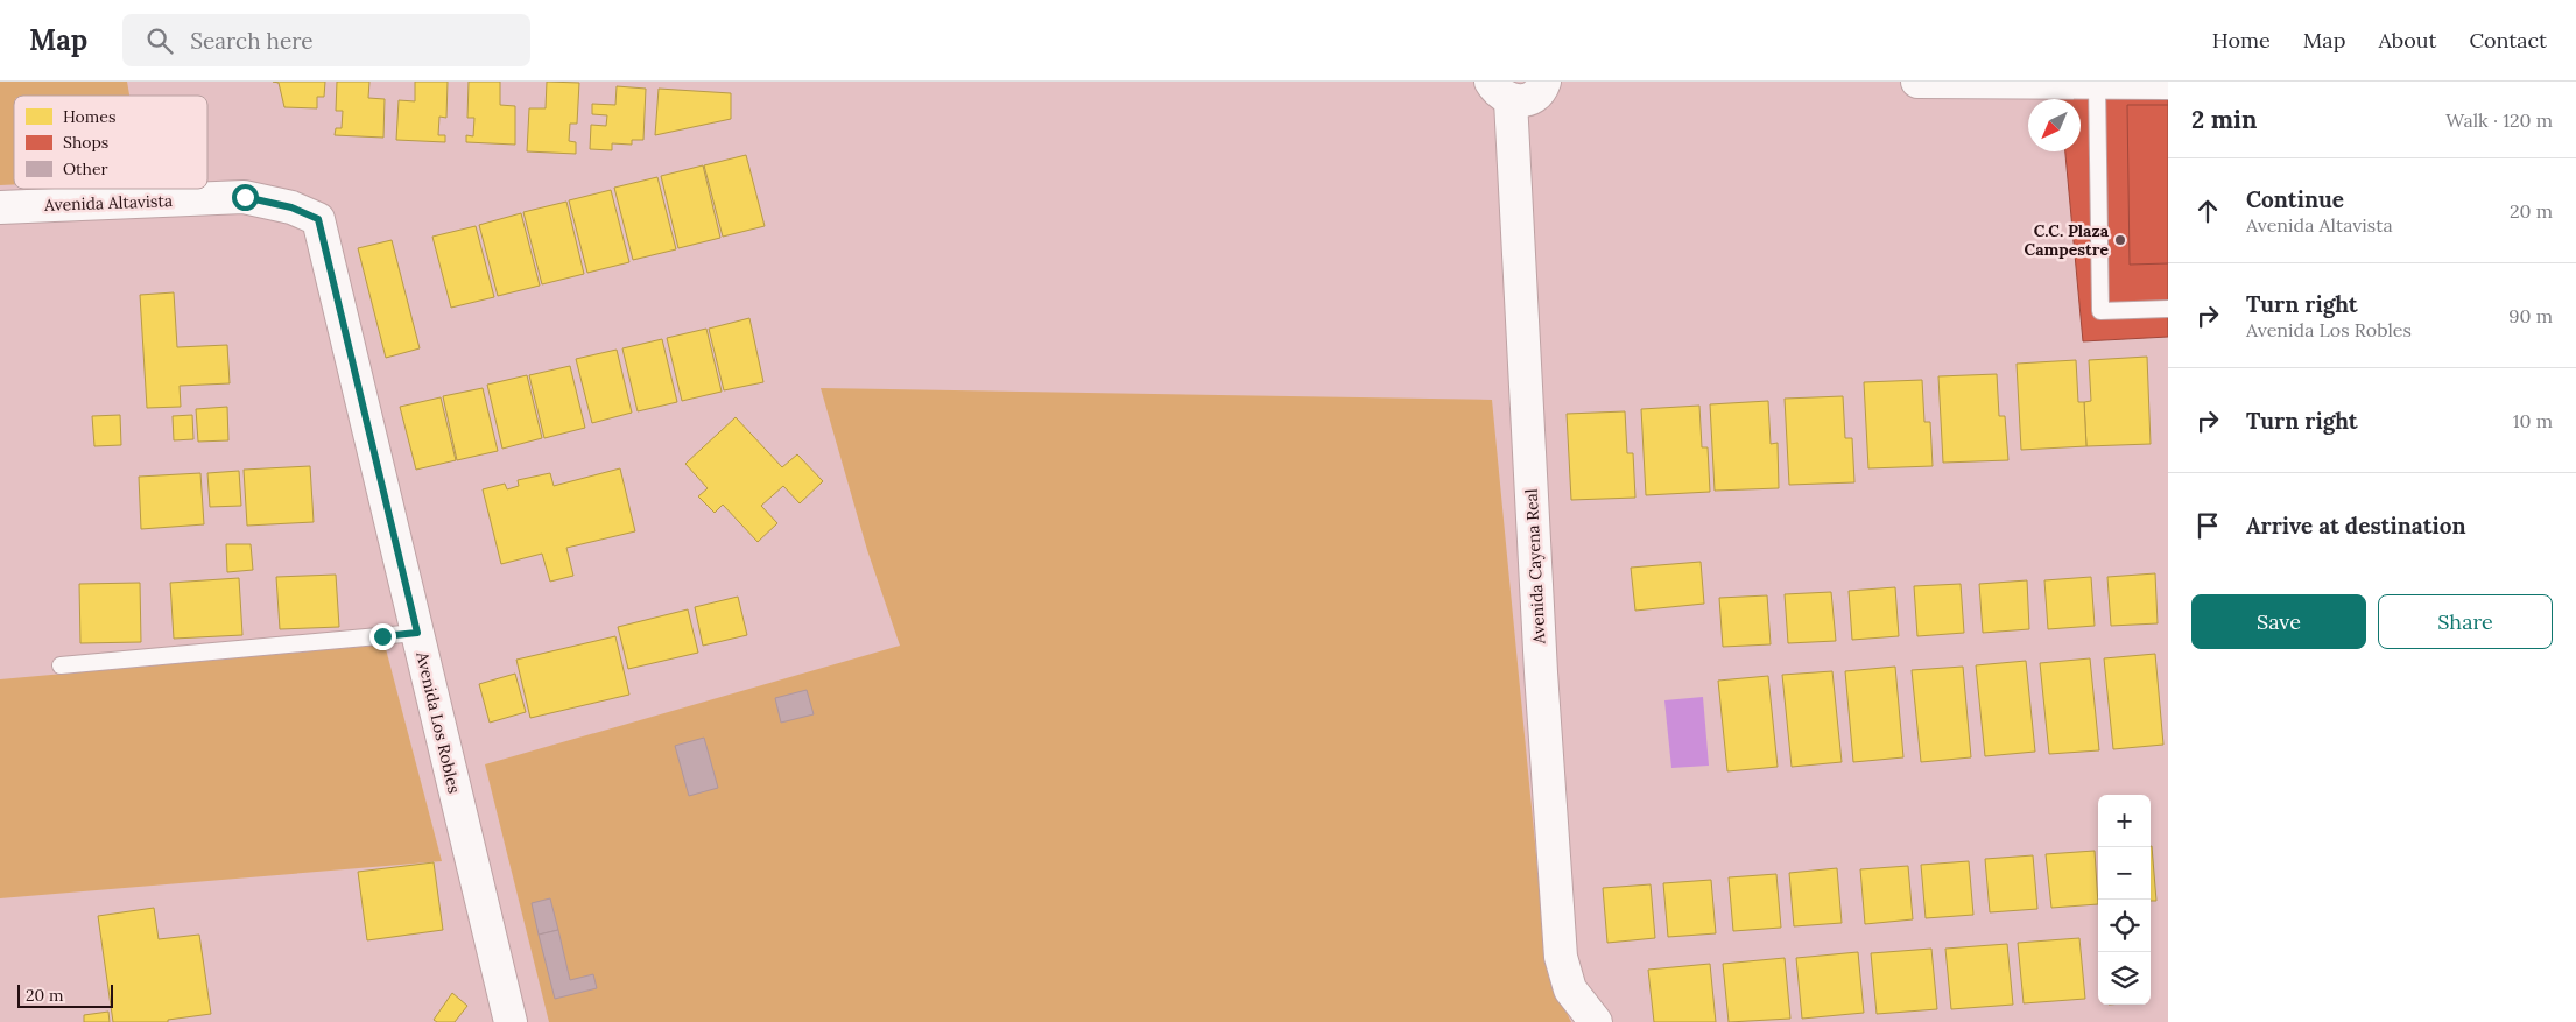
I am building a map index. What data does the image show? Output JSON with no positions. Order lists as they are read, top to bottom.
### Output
{
  "streets": {
    "street": ["Avenida Altavista", "Avenida Cayena Real", "Avenida Los Robles"]
  },
  "crossings": [
    ["Avenida Altavista", "Avenida Los Robles"]
  ],
  "places": ["C.C. Plaza Campestre"],
  "legend": ["Homes", "Shops", "Other"],
  "scale_bar": "20 m",
  "north": "bottom left",
  "page": {
    "header": "Map",
    "search": "Search here",
    "nav": [
      "Home",
      "Map",
      "About",
      "Contact"
    ],
    "heading": ["2 min", "Walk · 120 m"],
    "list": [
      ["Continue", "Avenida Altavista", "20 m"],
      ["Turn right", "Avenida Los Robles", "90 m"],
      ["Turn right", "10 m"],
      "Arrive at destination"
    ],
    "buttons": ["Save", "Share"],
    "map_buttons": ["+", "−"],
    "scale": "20 m"
  }
}
